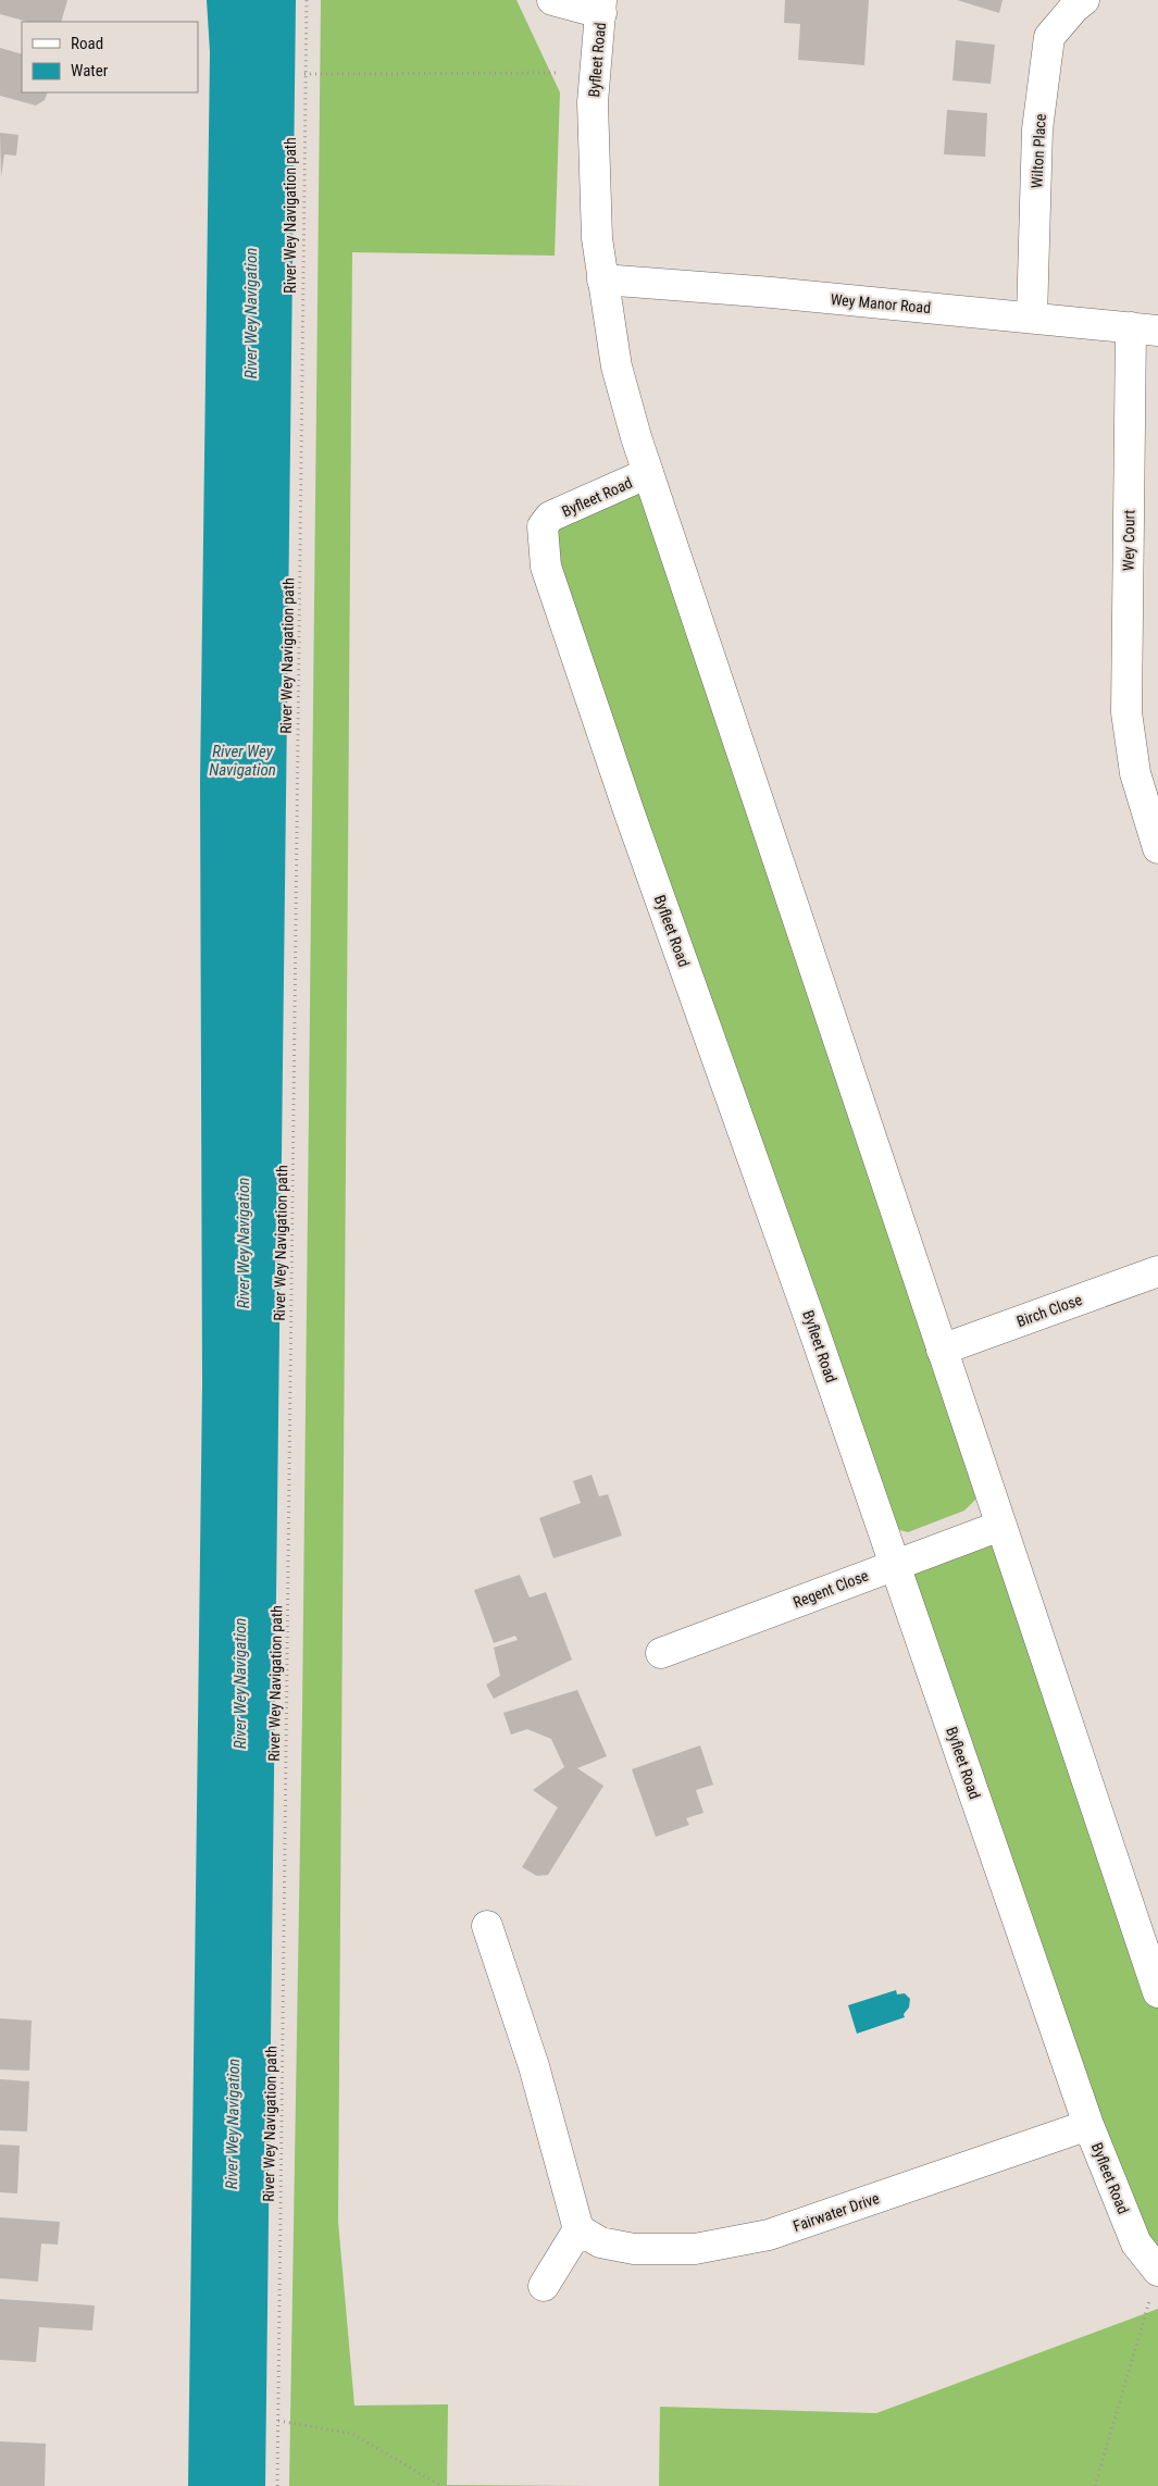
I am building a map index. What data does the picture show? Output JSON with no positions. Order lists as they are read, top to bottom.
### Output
{
  "streets": {
    "street": [
      "Byfleet Road",
      "Wilton Place",
      "Wey Manor Road",
      "Wey Court",
      "Birch Close",
      "Regent Close",
      "Fairwater Drive"
    ],
    "path": ["River Wey Navigation path"]
  },
  "crossings": [
    ["Byfleet Road", "Wey Manor Road"],
    ["Byfleet Road", "Birch Close"],
    ["Byfleet Road", "Regent Close"],
    ["Byfleet Road", "Fairwater Drive"],
    ["Wilton Place", "Wey Manor Road"],
    ["Wey Manor Road", "Wey Court"]
  ],
  "water": ["River Wey Navigation"],
  "legend": ["Road", "Water"]
}
